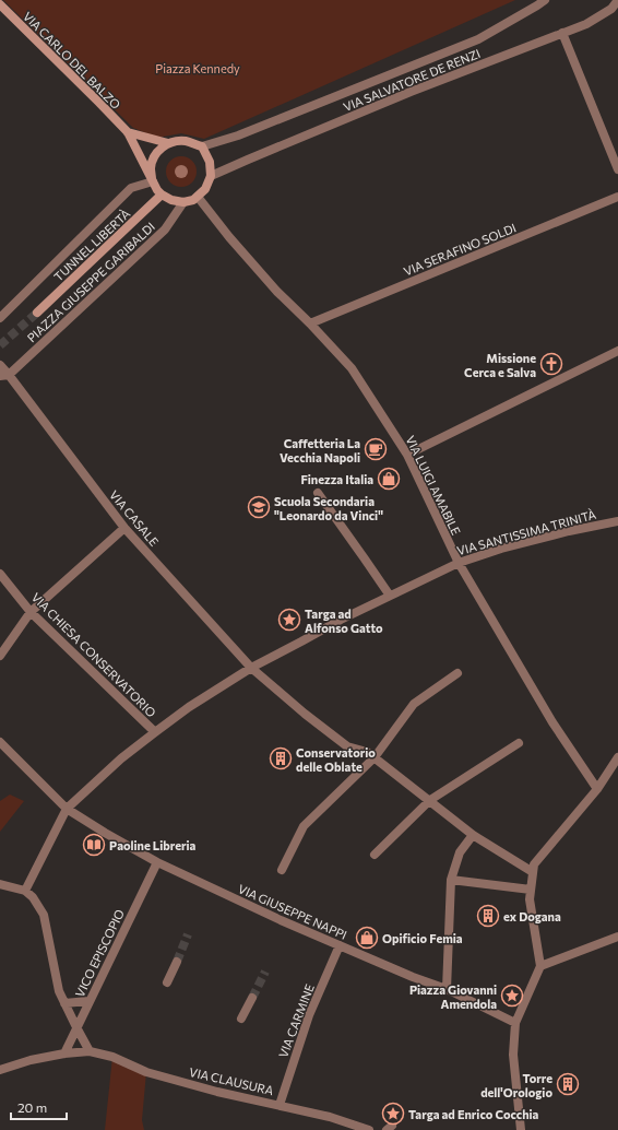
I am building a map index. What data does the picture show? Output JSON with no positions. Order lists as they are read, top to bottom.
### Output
{
  "streets": {
    "street": [
      "VIA CARLO DEL BALZO",
      "VIA SALVATORE DE RENZI",
      "TUNNEL LIBERTÀ",
      "VIA SERAFINO SOLDI",
      "PIAZZA GIUSEPPE GARIBALDI",
      "VIA LUIGI AMABILE",
      "VIA CASALE",
      "VIA SANTISSIMA TRINITÀ",
      "VIA CHIESA CONSERVATORIO",
      "VIA GIUSEPPE NAPPI",
      "VICO EPISCOPIO",
      "VIA CARMINE",
      "VIA CLAUSURA"
    ]
  },
  "crossings": [
    ["VIA SALVATORE DE RENZI", "TUNNEL LIBERTÀ"],
    ["VIA SALVATORE DE RENZI", "PIAZZA GIUSEPPE GARIBALDI"],
    ["VIA SALVATORE DE RENZI", "VIA LUIGI AMABILE"],
    ["TUNNEL LIBERTÀ", "PIAZZA GIUSEPPE GARIBALDI"],
    ["TUNNEL LIBERTÀ", "VIA LUIGI AMABILE"],
    ["VIA SERAFINO SOLDI", "VIA LUIGI AMABILE"],
    ["PIAZZA GIUSEPPE GARIBALDI", "VIA LUIGI AMABILE"],
    ["PIAZZA GIUSEPPE GARIBALDI", "VIA CASALE"],
    ["VIA LUIGI AMABILE", "VIA SANTISSIMA TRINITÀ"],
    ["VIA CASALE", "VIA SANTISSIMA TRINITÀ"],
    ["VIA SANTISSIMA TRINITÀ", "VIA CHIESA CONSERVATORIO"],
    ["VIA SANTISSIMA TRINITÀ", "VIA GIUSEPPE NAPPI"],
    ["VIA GIUSEPPE NAPPI", "VICO EPISCOPIO"],
    ["VIA GIUSEPPE NAPPI", "VIA CARMINE"],
    ["VICO EPISCOPIO", "VIA CLAUSURA"],
    ["VIA CARMINE", "VIA CLAUSURA"]
  ],
  "parks": ["Piazza Kennedy"],
  "places": {
    "church": ["Missione Cerca e Salva"],
    "cafe": ["Caffetteria La Vecchia Napoli"],
    "shop": ["Finezza Italia", "Opificio Femia"],
    "school or university": ["Scuola Secondaria \"Leonardo da Vinci\""],
    "place": ["Targa ad Alfonso Gatto", "Piazza Giovanni Amendola", "Targa ad Enrico Cocchia"],
    "building": ["Conservatorio delle Oblate", "ex Dogana", "Torre dell'Orologio"],
    "library": ["Paoline Libreria"]
  },
  "scale_bar": "20 m"
}
